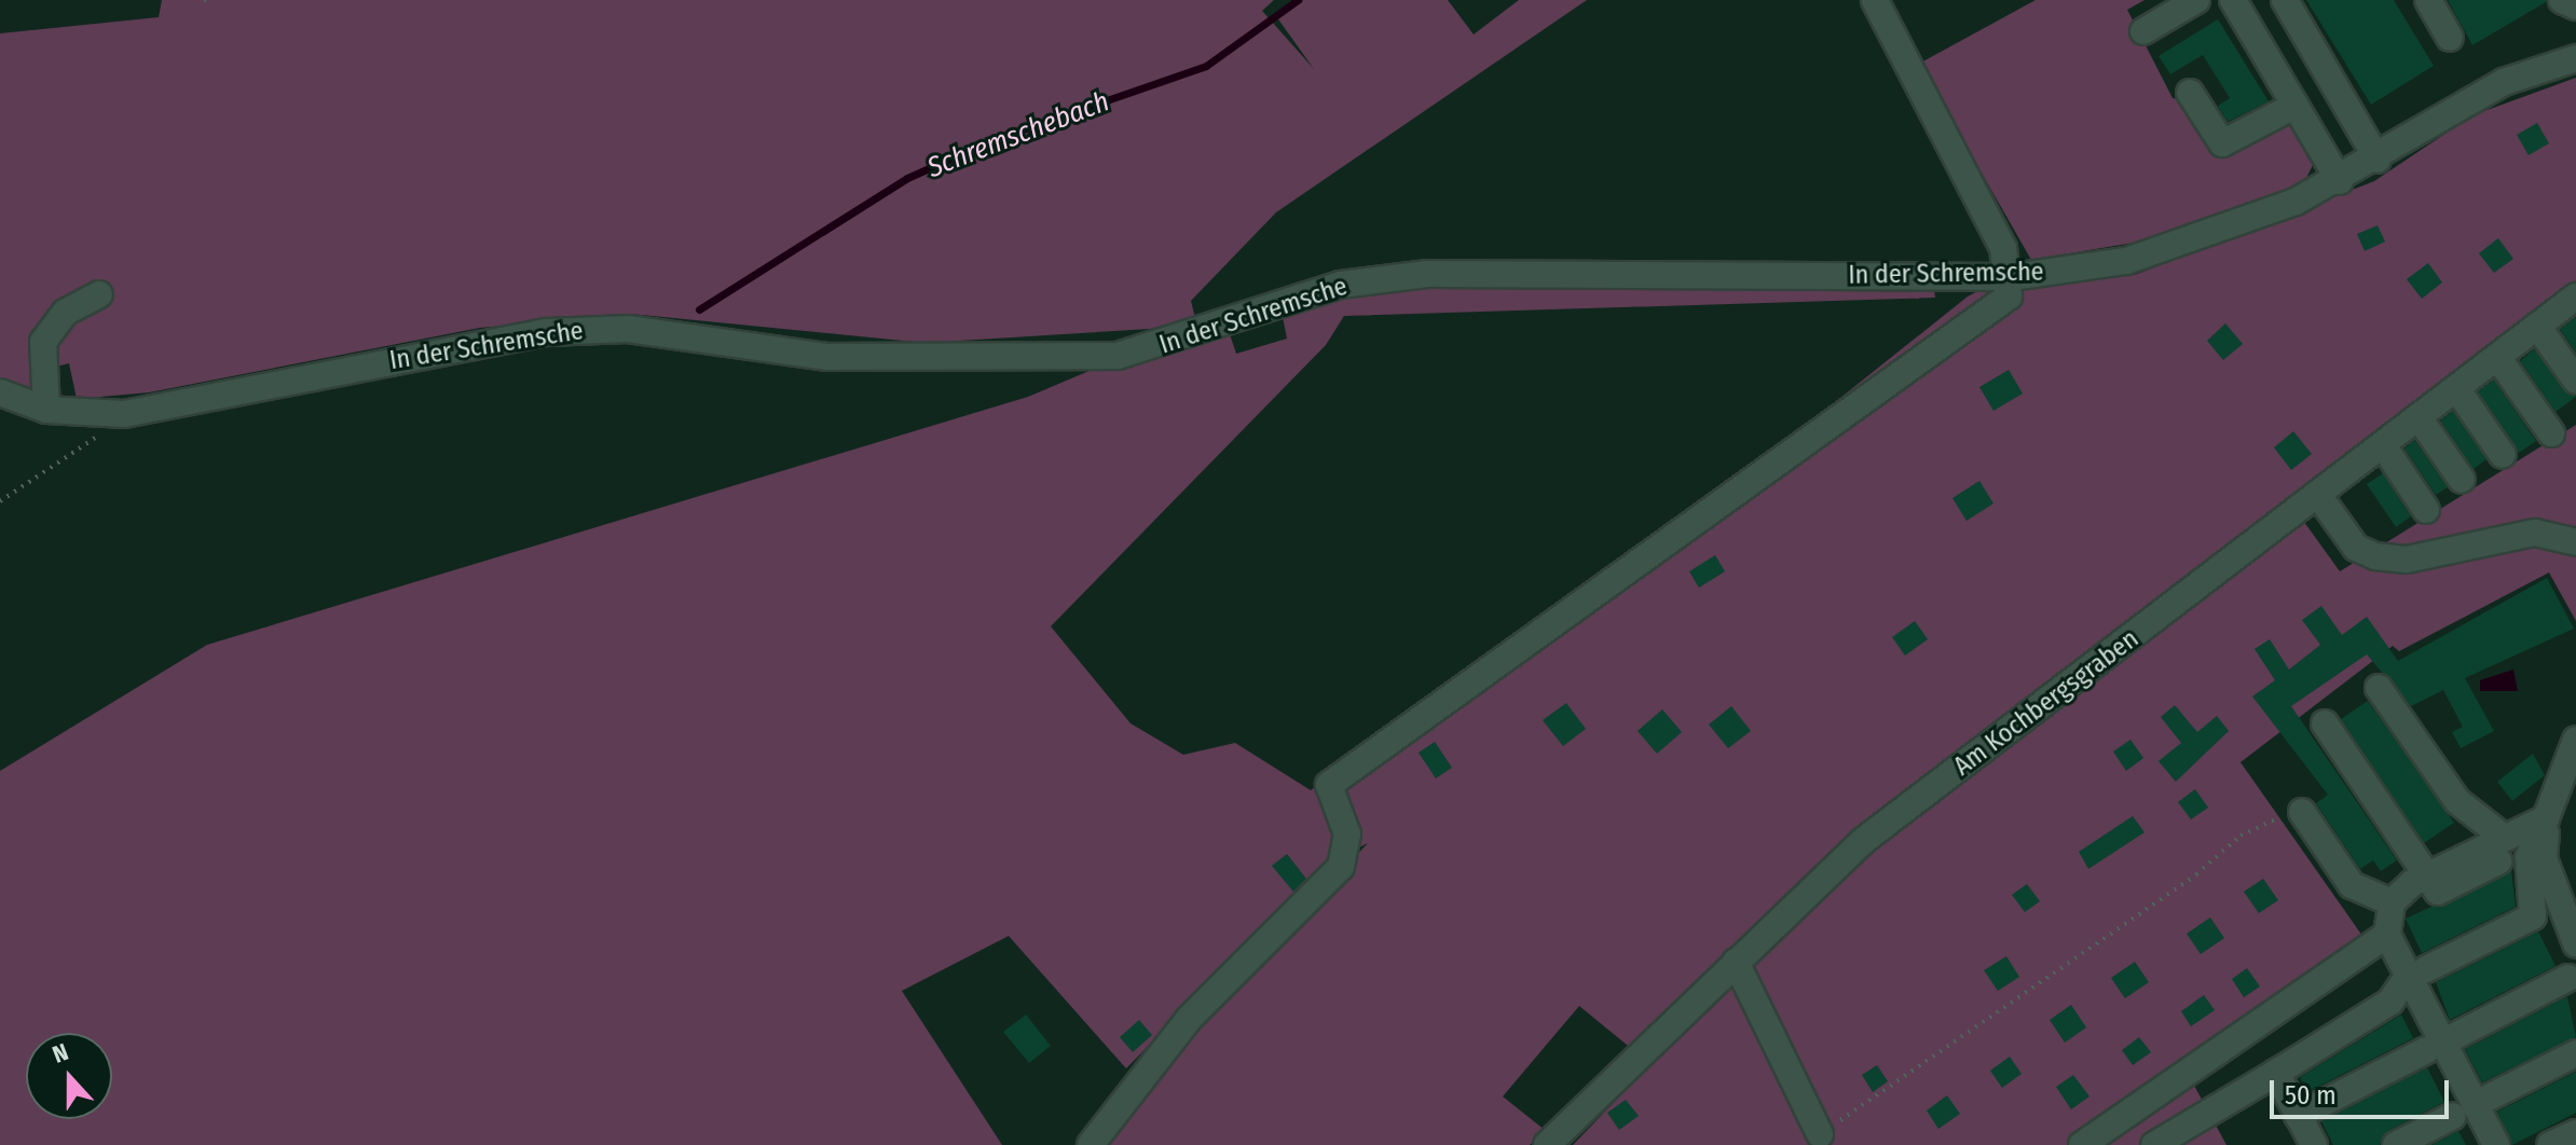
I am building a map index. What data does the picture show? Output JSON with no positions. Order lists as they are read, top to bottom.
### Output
{
  "streets": {
    "street": ["In der Schremsche", "Am Kochbergsgraben"]
  },
  "water": ["Schremschebach"],
  "scale_bar": "50 m",
  "north": "top"
}
